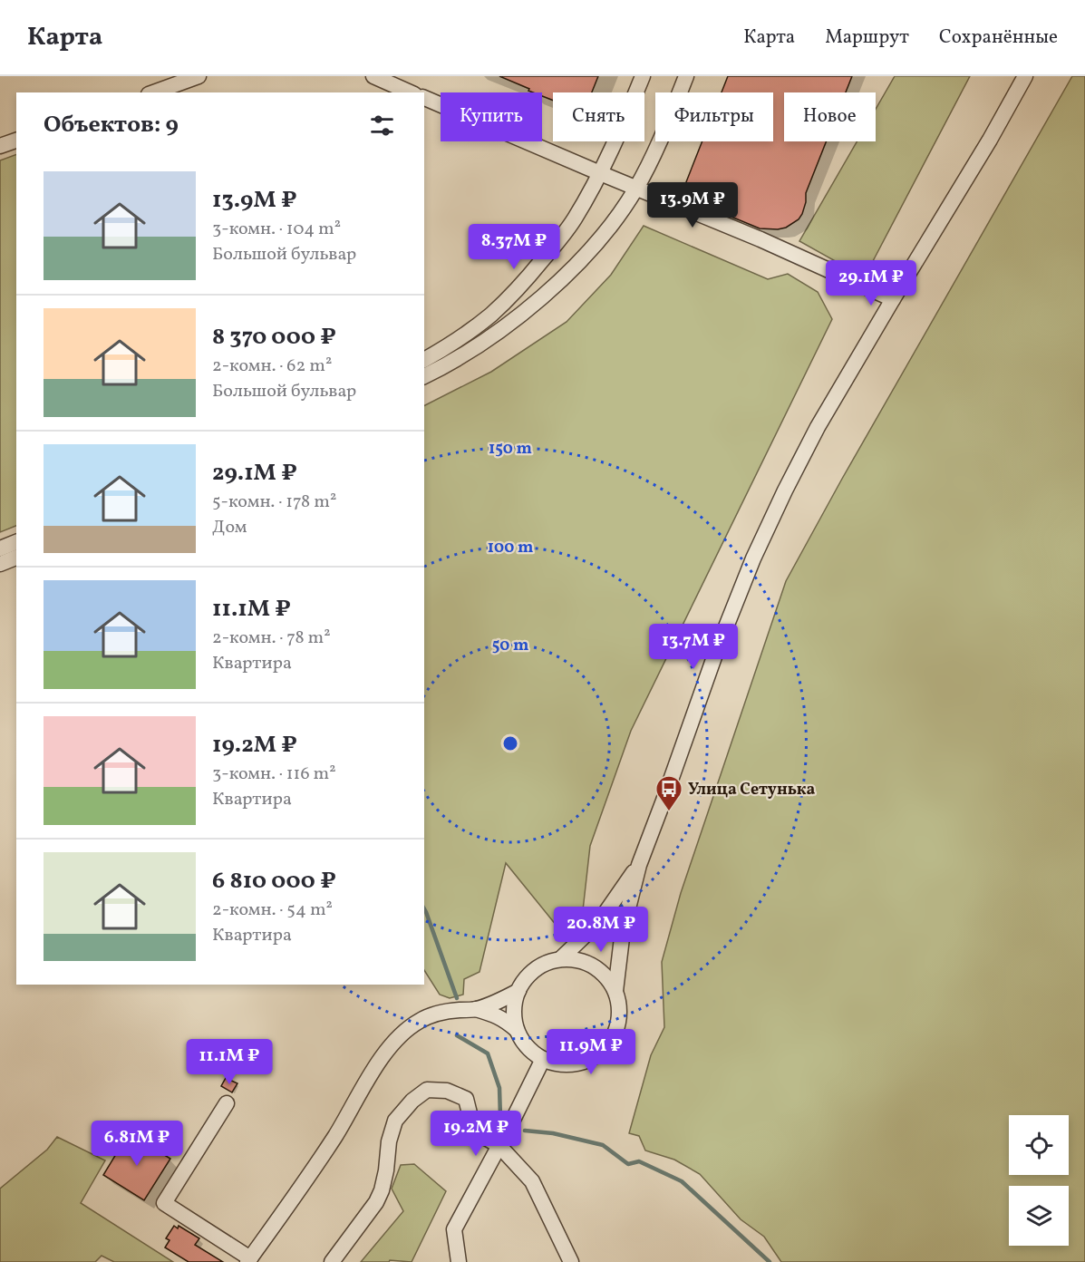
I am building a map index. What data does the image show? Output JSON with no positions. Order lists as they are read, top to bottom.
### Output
{
  "places": {
    "bus stop": ["Улица Сетунька"]
  },
  "page": {
    "header": "Карта",
    "nav": ["Карта", "Маршрут", "Сохранённые"],
    "chip": [
      "Купить",
      "Снять",
      "Фильтры",
      "Новое"
    ],
    "heading": "Объектов: 9",
    "list": [
      {
        "name": "13.9M ₽",
        "note": "3-комн. · 104 m² · Большой бульвар"
      },
      {
        "name": "8 370 000 ₽",
        "note": "2-комн. · 62 m² · Большой бульвар"
      },
      {
        "name": "29.1M ₽",
        "note": "5-комн. · 178 m² · Дом"
      },
      {
        "name": "11.1M ₽",
        "note": "2-комн. · 78 m² · Квартира"
      },
      {
        "name": "19.2M ₽",
        "note": "3-комн. · 116 m² · Квартира"
      },
      {
        "name": "6 810 000 ₽",
        "note": "2-комн. · 54 m² · Квартира"
      }
    ],
    "price": [
      "13.9M ₽",
      "8.37M ₽",
      "29.1M ₽",
      "13.7M ₽",
      "20.8M ₽",
      "11.9M ₽",
      "11.1M ₽",
      "19.2M ₽",
      "6.81M ₽"
    ]
  },
  "rings": ["150 m", "100 m", "50 m"]
}
